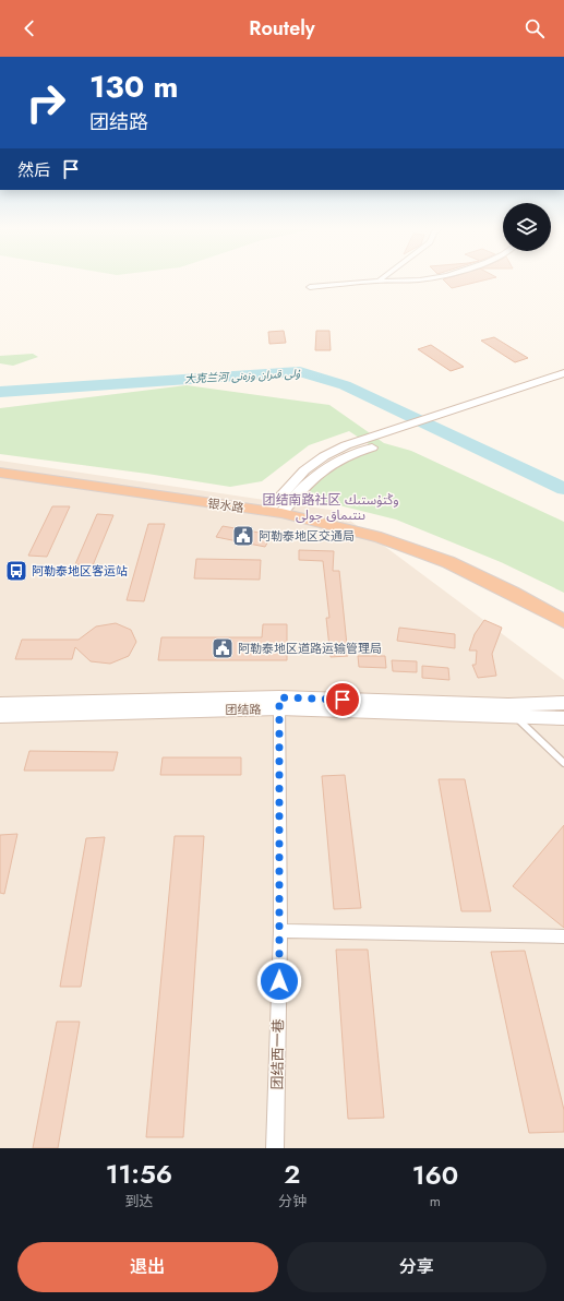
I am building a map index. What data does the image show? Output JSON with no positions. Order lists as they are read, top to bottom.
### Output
{
  "streets": {
    "highway": ["银水路"],
    "main road": ["团结路"],
    "street": ["团结西一巷"]
  },
  "crossings": [
    ["团结路", "团结西一巷"]
  ],
  "districts": ["团结南路社区 وڭتۇستىك ىنتىماق جولى"],
  "water": ["大克兰河 ۇلى قىران وزەنى"],
  "places": {
    "public building": ["阿勒泰地区交通局", "阿勒泰地区道路运输管理局"],
    "bus stop": ["阿勒泰地区客运站"]
  },
  "page": {
    "header": "Routely",
    "turn": ["130 m", "团结路"],
    "then": "然后",
    "eta": [
      "11:56",
      "到达",
      "2",
      "分钟",
      "160",
      "m"
    ],
    "buttons": ["退出", "分享"]
  }
}
